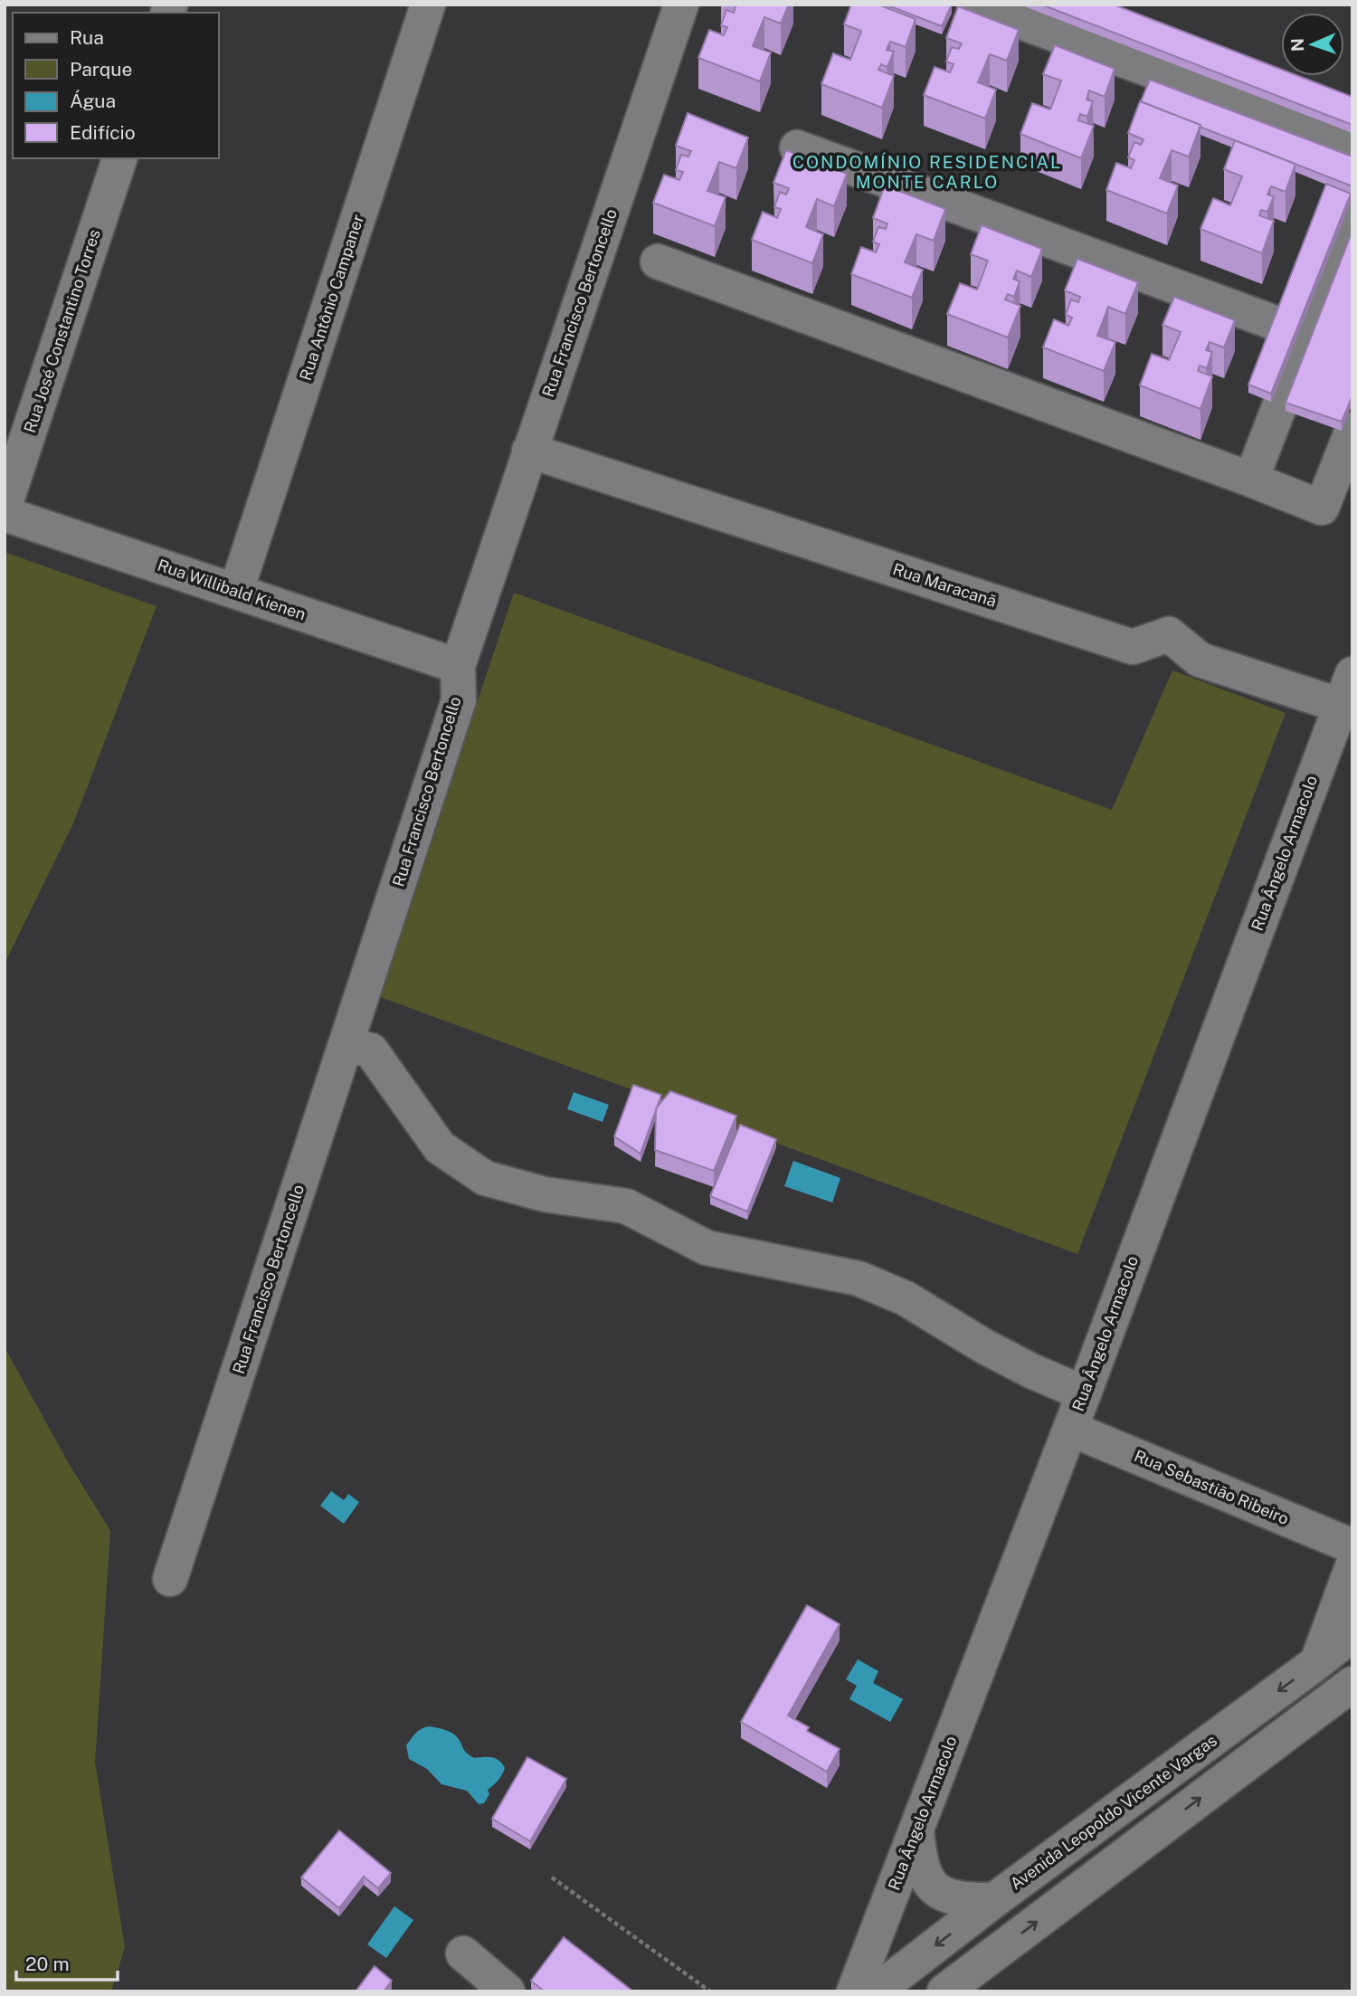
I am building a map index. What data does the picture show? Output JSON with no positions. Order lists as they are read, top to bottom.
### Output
{
  "streets": {
    "street": [
      "Rua Antônio Campaner",
      "Rua Francisco Bertoncello",
      "Rua José Constantino Torres",
      "Rua Maracanã",
      "Rua Willibald Kienen",
      "Rua Ângelo Armacolo",
      "Rua Sebastião Ribeiro",
      "Avenida Leopoldo Vicente Vargas"
    ]
  },
  "crossings": [
    ["Rua Antônio Campaner", "Rua Willibald Kienen"],
    ["Rua Francisco Bertoncello", "Rua Maracanã"],
    ["Rua Francisco Bertoncello", "Rua Willibald Kienen"],
    ["Rua Maracanã", "Rua Ângelo Armacolo"],
    ["Rua Ângelo Armacolo", "Rua Sebastião Ribeiro"]
  ],
  "districts": ["CONDOMÍNIO RESIDENCIAL MONTE CARLO"],
  "legend": [
    "Rua",
    "Parque",
    "Água",
    "Edifício"
  ],
  "scale_bar": "20 m",
  "north": "left"
}
